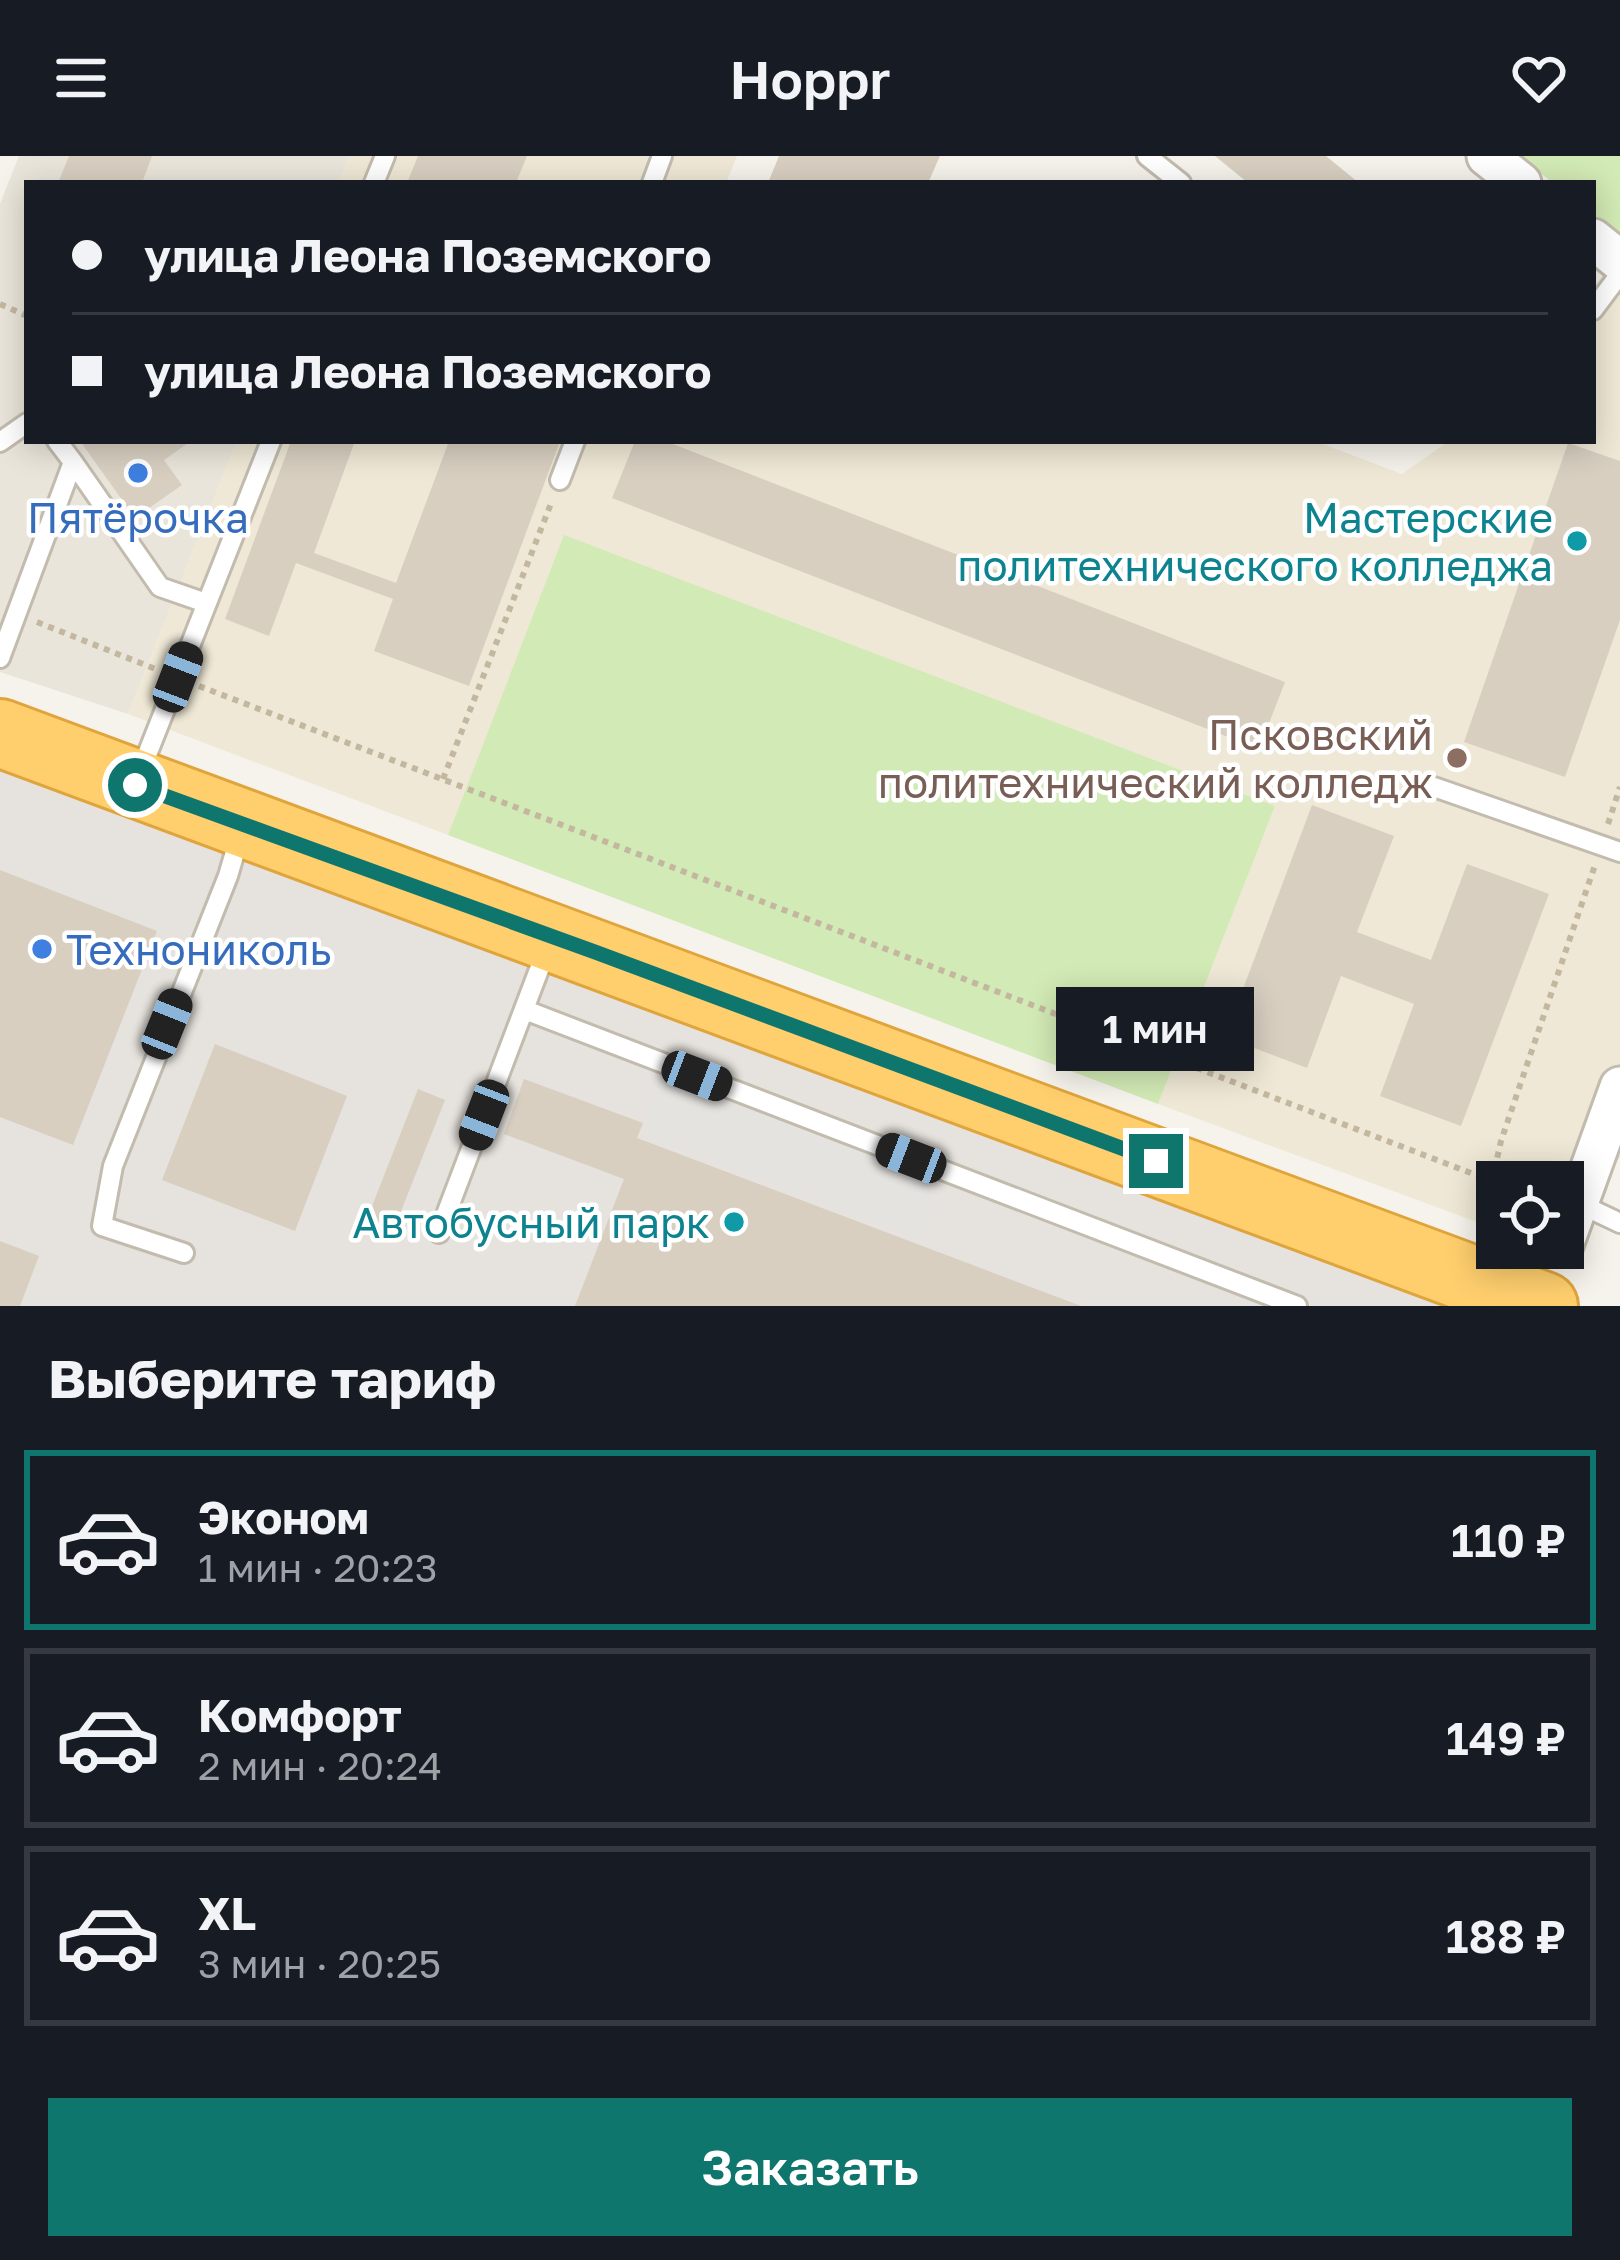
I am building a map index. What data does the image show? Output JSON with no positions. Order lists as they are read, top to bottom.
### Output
{
  "places": [
    "Пятёрочка",
    "Мастерские политехнического колледжа",
    "Псковский политехнический колледж",
    "Технониколь",
    "Автобусный парк"
  ],
  "page": {
    "header": "Hoppr",
    "banner": ["улица Леона Поземского", "улица Леона Поземского"],
    "bubble": "1 мин",
    "heading": "Выберите тариф",
    "list": [
      {
        "name": "Эконом",
        "note": "1 мин · 20:23",
        "value": "110 ₽"
      },
      {
        "name": "Комфорт",
        "note": "2 мин · 20:24",
        "value": "149 ₽"
      },
      {
        "name": "XL",
        "note": "3 мин · 20:25",
        "value": "188 ₽"
      }
    ],
    "buttons": "Заказать"
  }
}
